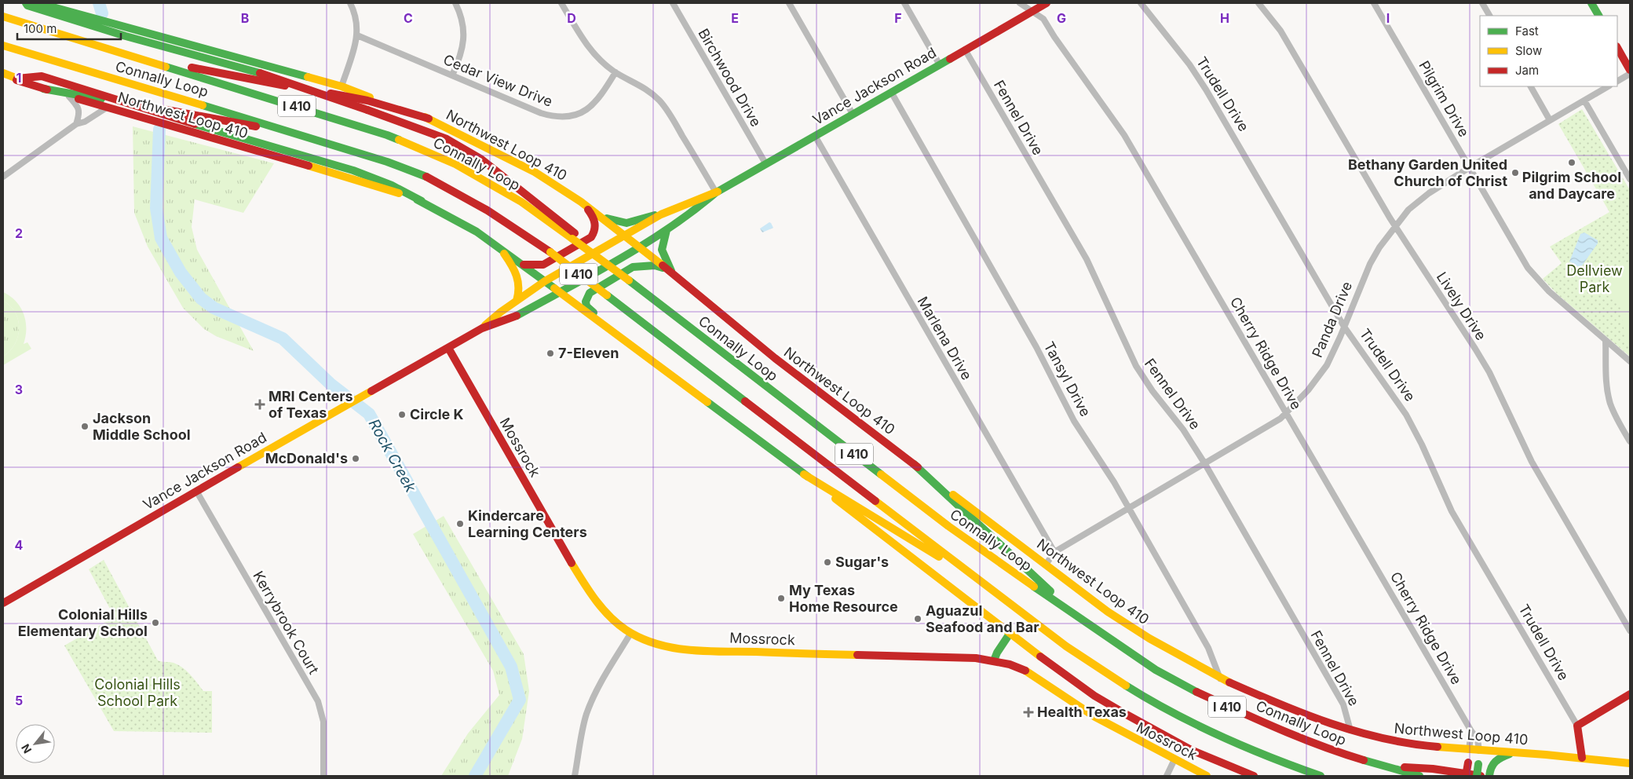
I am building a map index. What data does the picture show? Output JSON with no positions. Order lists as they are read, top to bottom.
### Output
{
  "streets": {
    "main road": [
      "Connally Loop",
      "Vance Jackson Road",
      "Trudell Drive",
      "I 410",
      "Northwest Loop 410",
      "Cherry Ridge Drive",
      "Mossrock"
    ],
    "street": [
      "Birchwood Drive",
      "Cedar View Drive",
      "Pilgrim Drive",
      "Fennel Drive",
      "Lively Drive",
      "Panda Drive",
      "Marlena Drive",
      "Tansyl Drive",
      "Kerrybrook Court"
    ]
  },
  "crossings": [
    ["Birchwood Drive", "Vance Jackson Road"],
    ["Vance Jackson Road", "Northwest Loop 410"],
    ["Vance Jackson Road", "Fennel Drive"],
    ["Vance Jackson Road", "Marlena Drive"],
    ["Vance Jackson Road", "Cherry Ridge Drive"],
    ["Vance Jackson Road", "Tansyl Drive"],
    ["Vance Jackson Road", "Mossrock"],
    ["Vance Jackson Road", "Kerrybrook Court"],
    ["Trudell Drive", "Northwest Loop 410"],
    ["Trudell Drive", "Panda Drive"],
    ["Pilgrim Drive", "Panda Drive"],
    ["Northwest Loop 410", "Fennel Drive"],
    ["Northwest Loop 410", "Panda Drive"],
    ["Northwest Loop 410", "Cherry Ridge Drive"],
    ["Northwest Loop 410", "Tansyl Drive"],
    ["Fennel Drive", "Panda Drive"],
    ["Lively Drive", "Panda Drive"],
    ["Panda Drive", "Marlena Drive"],
    ["Panda Drive", "Cherry Ridge Drive"],
    ["Panda Drive", "Tansyl Drive"]
  ],
  "water": ["Rock Creek"],
  "parks": ["Dellview Park", "Colonial Hills School Park"],
  "places": {
    "other": [
      "Pilgrim School and Daycare",
      "Bethany Garden United Church of Christ",
      "7-Eleven",
      "Circle K",
      "Jackson Middle School",
      "McDonald's",
      "Kindercare Learning Centers",
      "Sugar's",
      "My Texas Home Resource",
      "Aguazul Seafood and Bar",
      "Colonial Hills Elementary School"
    ],
    "health": ["MRI Centers of Texas", "Health Texas"]
  },
  "legend": ["Fast", "Slow", "Jam"],
  "scale_bar": "100 m",
  "north": "bottom left",
  "grid": {
    "columns": [
      "B",
      "C",
      "D",
      "E",
      "F",
      "G",
      "H",
      "I"
    ],
    "rows": [
      "1",
      "2",
      "3",
      "4",
      "5"
    ]
  }
}
